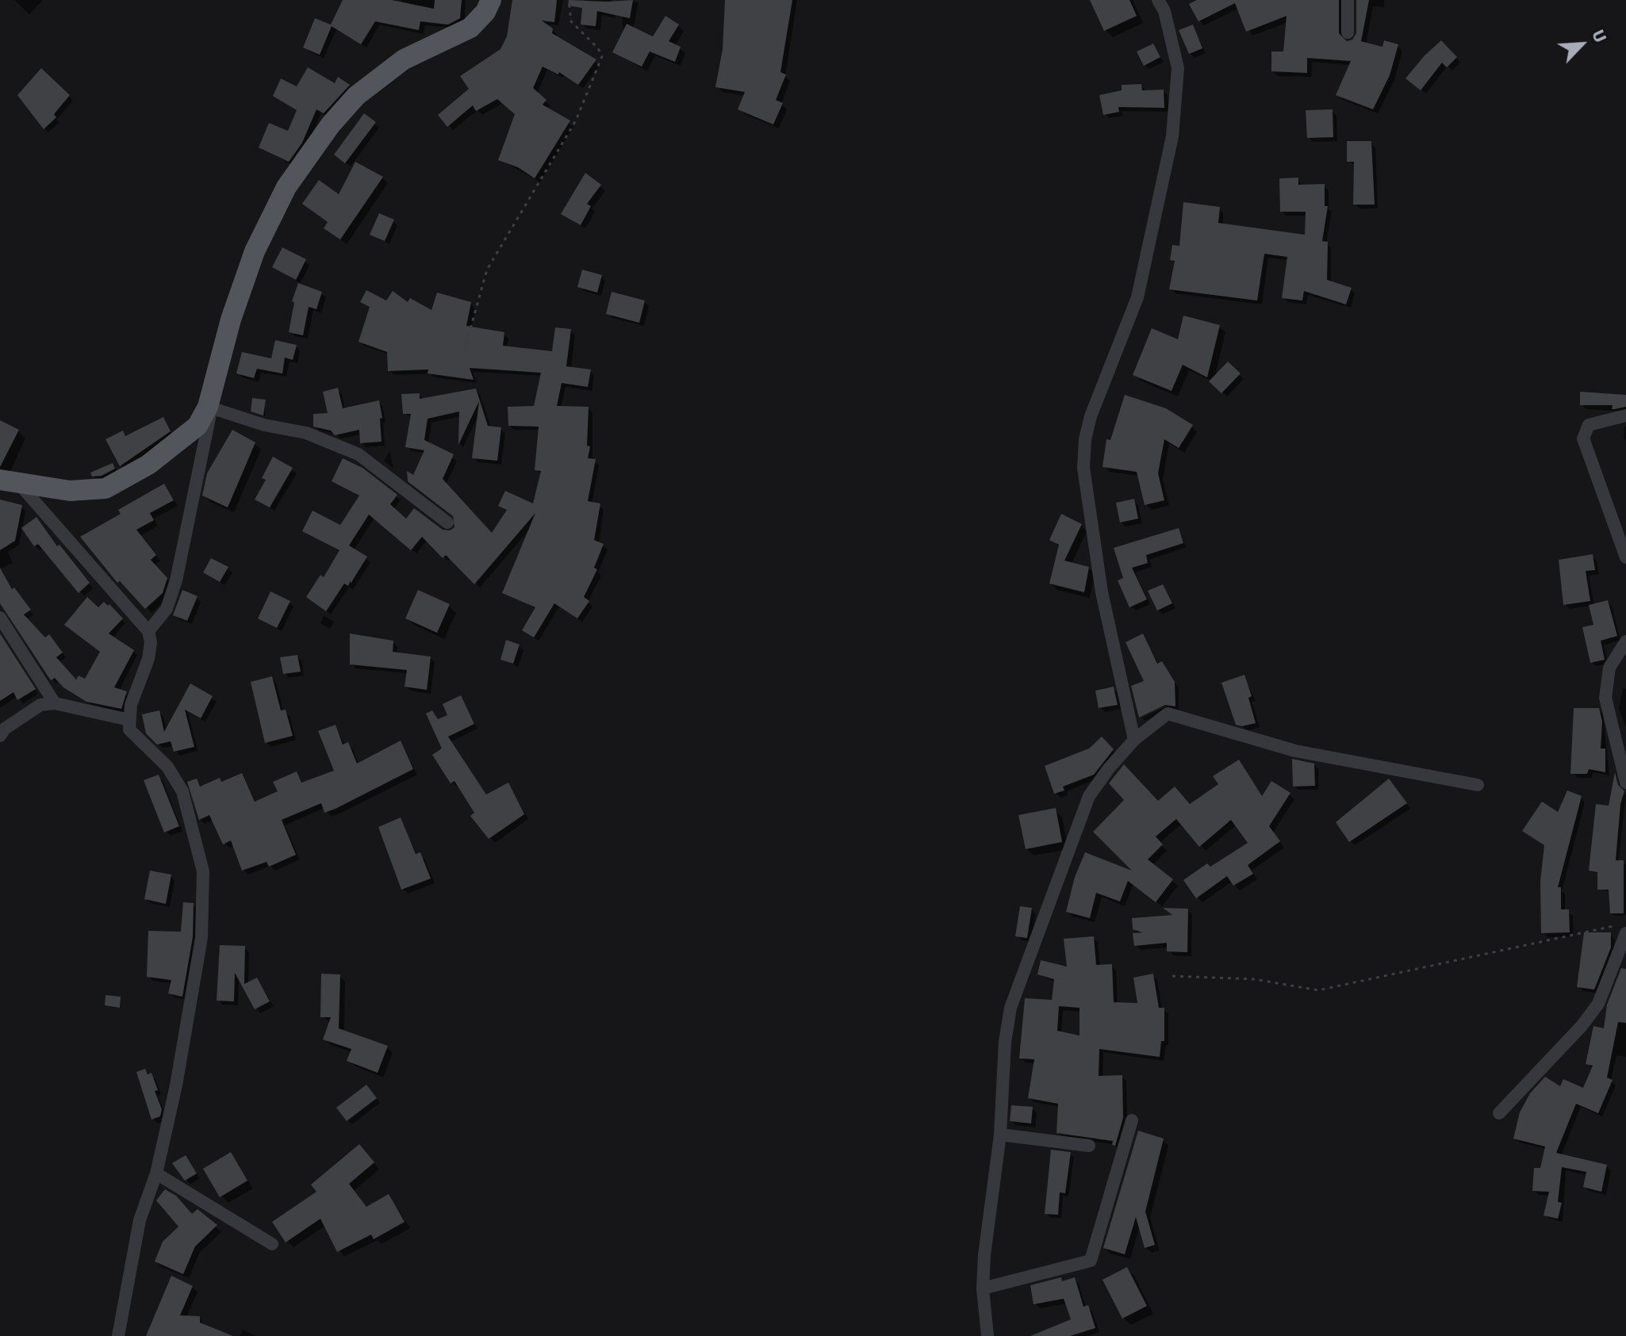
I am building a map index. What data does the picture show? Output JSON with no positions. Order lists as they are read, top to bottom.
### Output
{
  "north": "top right"
}
